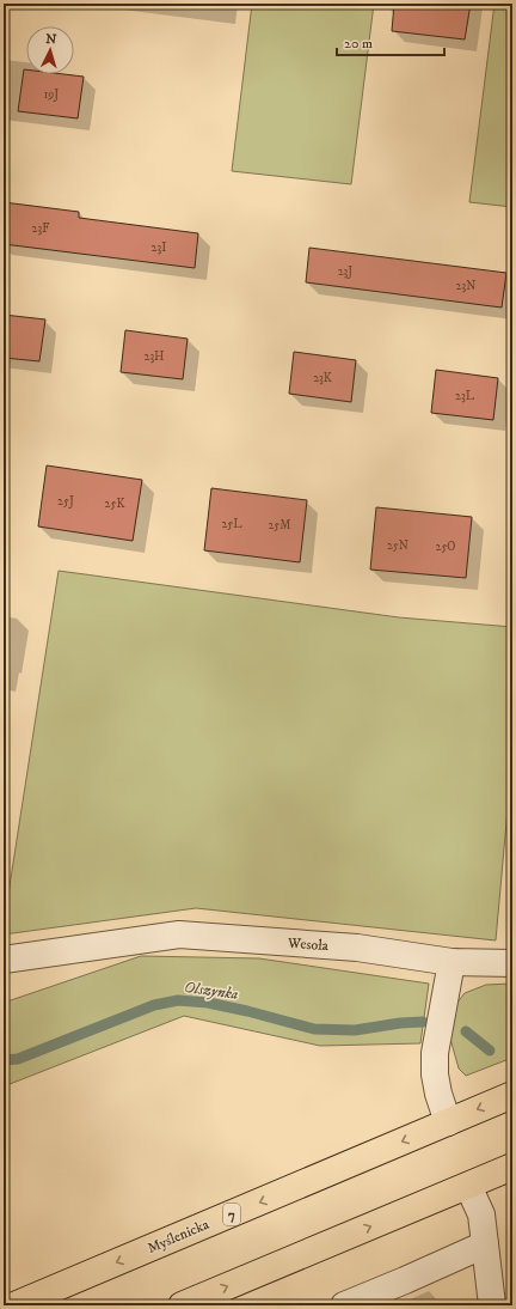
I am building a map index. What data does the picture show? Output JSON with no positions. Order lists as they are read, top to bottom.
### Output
{
  "streets": {
    "highway": ["7", "Myślenicka"],
    "street": ["Wesoła"]
  },
  "crossings": [
    ["7", "Myślenicka"]
  ],
  "water": ["Olszynka"],
  "house_numbers": [
    "19J",
    "23F",
    "23I",
    "23J",
    "23N",
    "23H",
    "23K",
    "23L",
    "25J",
    "25K",
    "25L",
    "25M",
    "25N",
    "25O"
  ],
  "scale_bar": "20 m",
  "north": "top"
}
